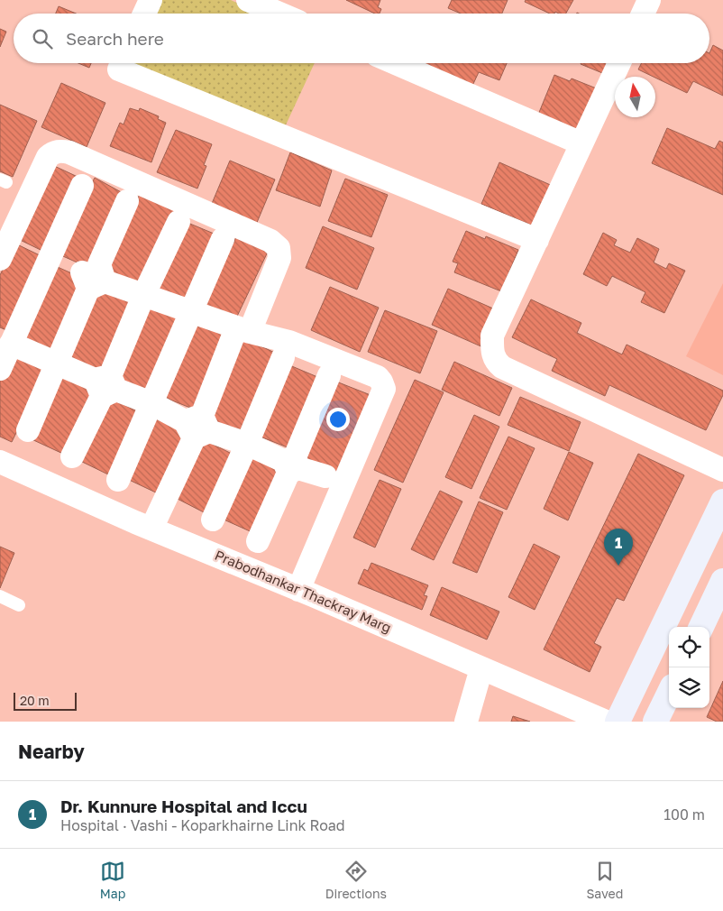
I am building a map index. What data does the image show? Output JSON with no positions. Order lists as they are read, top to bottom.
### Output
{
  "streets": {
    "street": ["Prabodhankar Thackray Marg"]
  },
  "scale_bar": "20 m",
  "north": "top",
  "page": {
    "search": "Search here",
    "pins": "1",
    "scale": "20 m",
    "heading": "Nearby",
    "list": [
      {
        "mark": "1",
        "name": "Dr. Kunnure Hospital and Iccu",
        "note": "Hospital · Vashi - Koparkhairne Link Road",
        "value": "100 m"
      }
    ],
    "nav": ["Map", "Directions", "Saved"]
  }
}
